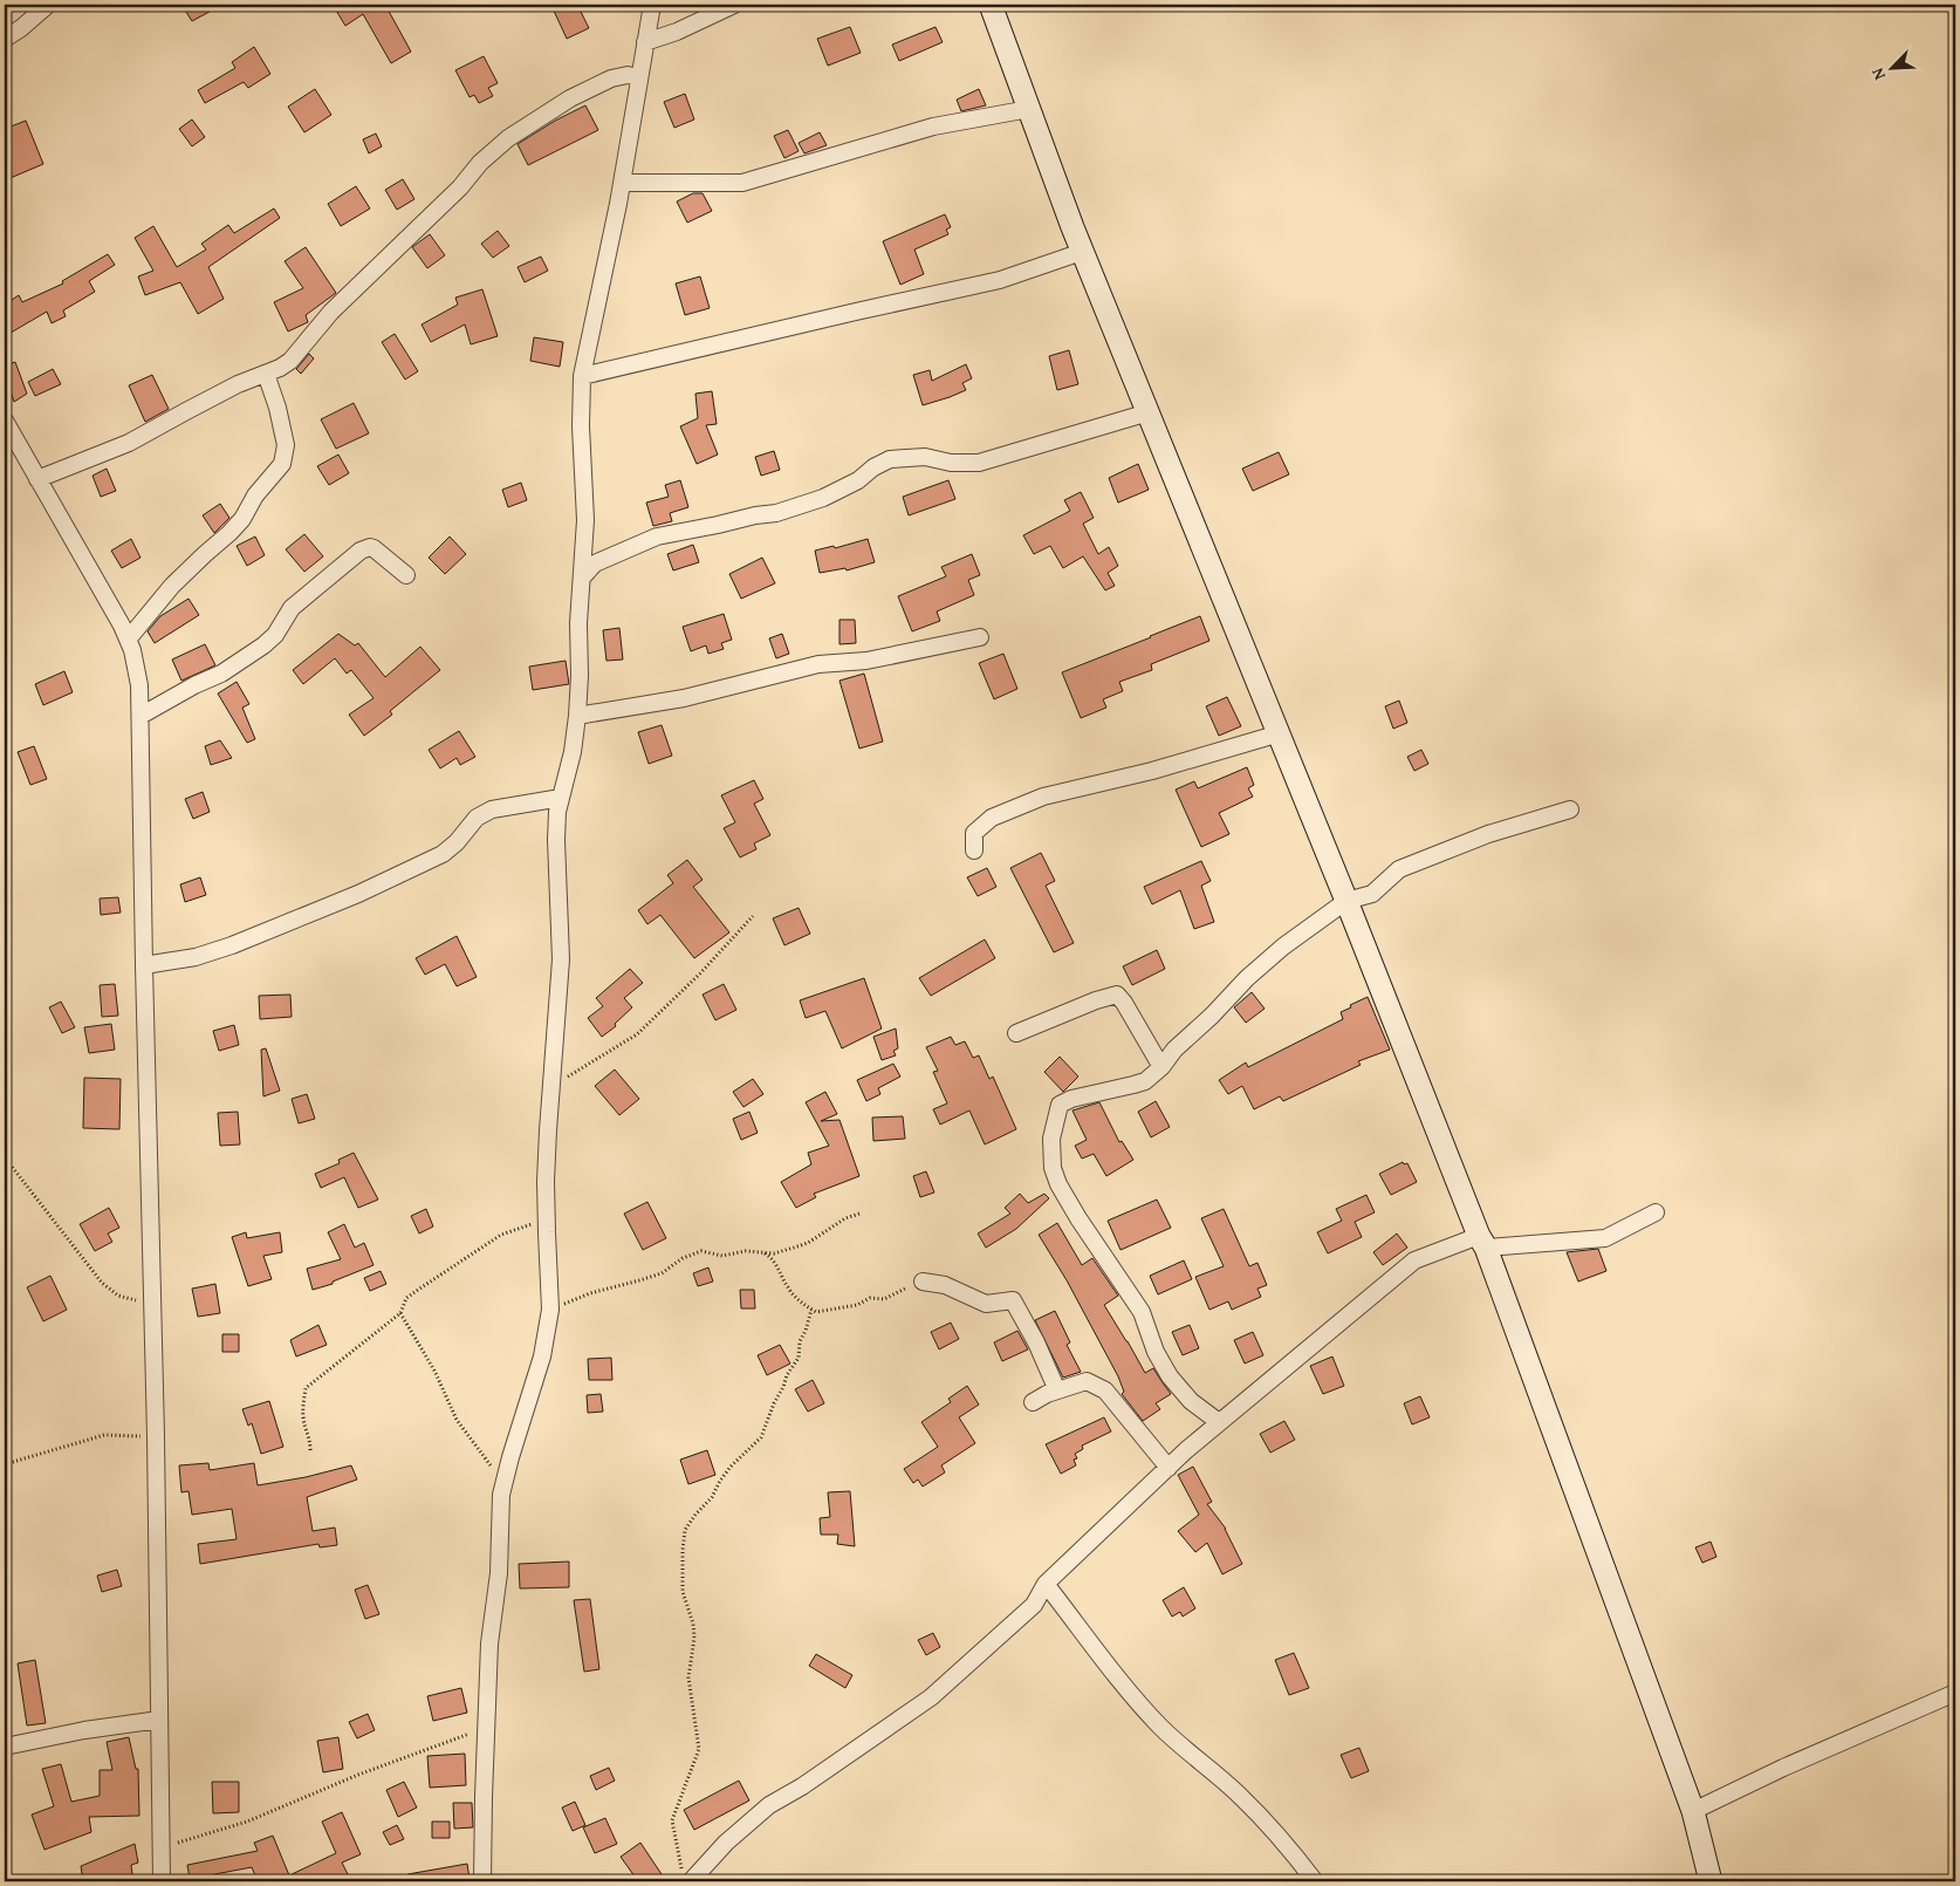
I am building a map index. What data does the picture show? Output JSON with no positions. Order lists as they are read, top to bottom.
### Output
{
  "north": "bottom left"
}
